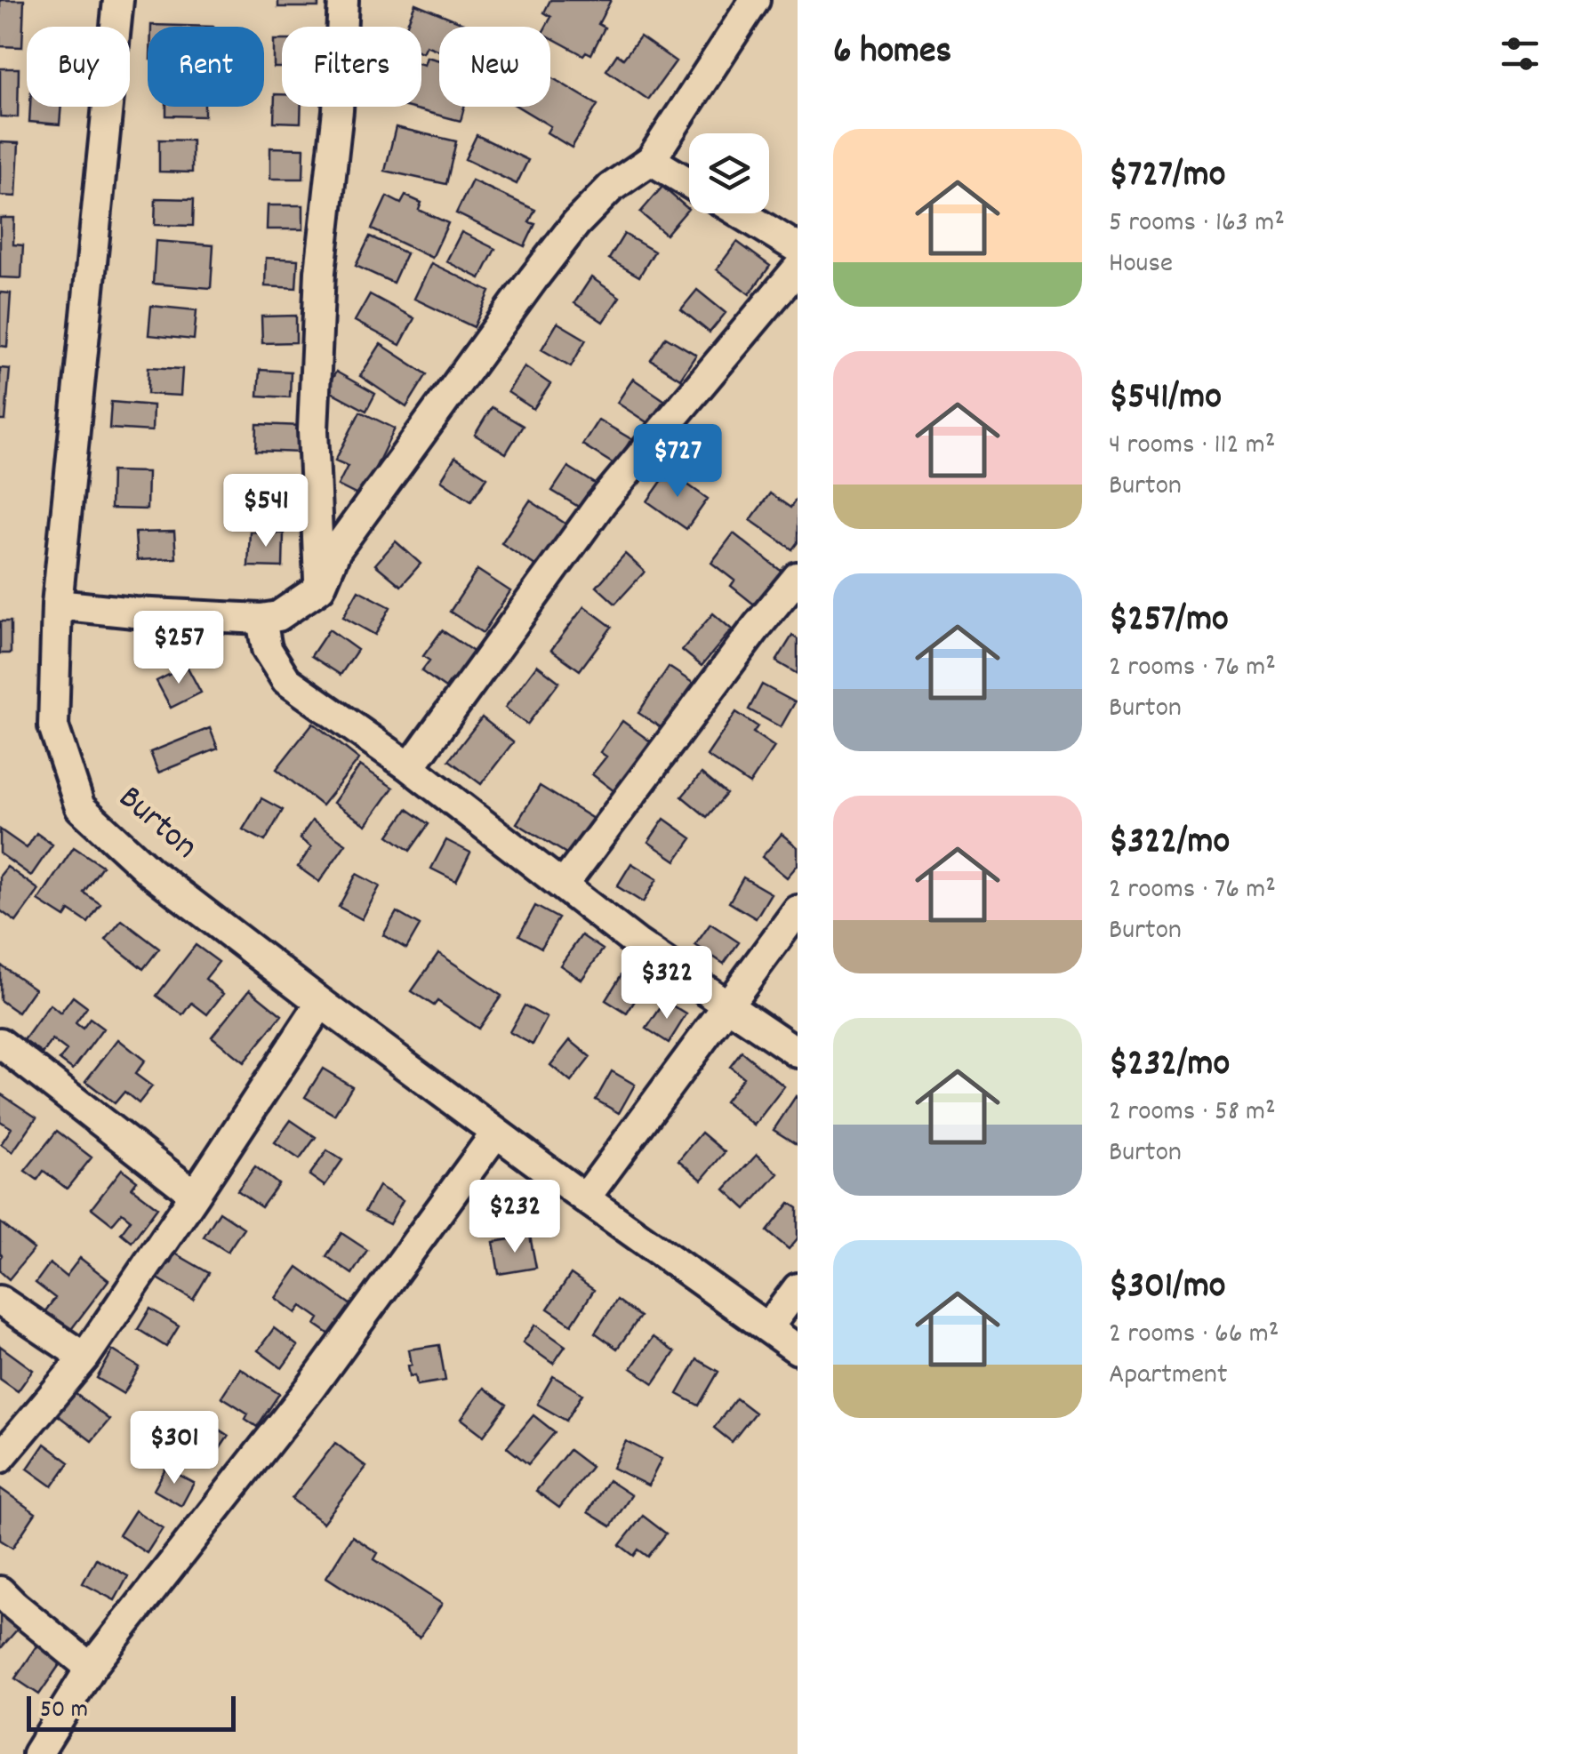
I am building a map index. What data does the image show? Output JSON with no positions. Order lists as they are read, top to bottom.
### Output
{
  "streets": {
    "street": ["Burton"]
  },
  "scale_bar": "50 m",
  "page": {
    "heading": "6 homes",
    "chip": [
      "Buy",
      "Rent",
      "Filters",
      "New"
    ],
    "list": [
      {
        "name": "$727/mo",
        "note": "5 rooms · 163 m² · House"
      },
      {
        "name": "$541/mo",
        "note": "4 rooms · 112 m² · Burton"
      },
      {
        "name": "$257/mo",
        "note": "2 rooms · 76 m² · Burton"
      },
      {
        "name": "$322/mo",
        "note": "2 rooms · 76 m² · Burton"
      },
      {
        "name": "$232/mo",
        "note": "2 rooms · 58 m² · Burton"
      },
      {
        "name": "$301/mo",
        "note": "2 rooms · 66 m² · Apartment"
      }
    ],
    "price": [
      "$727",
      "$541",
      "$257",
      "$322",
      "$232",
      "$301"
    ],
    "scale": "50 m"
  }
}
